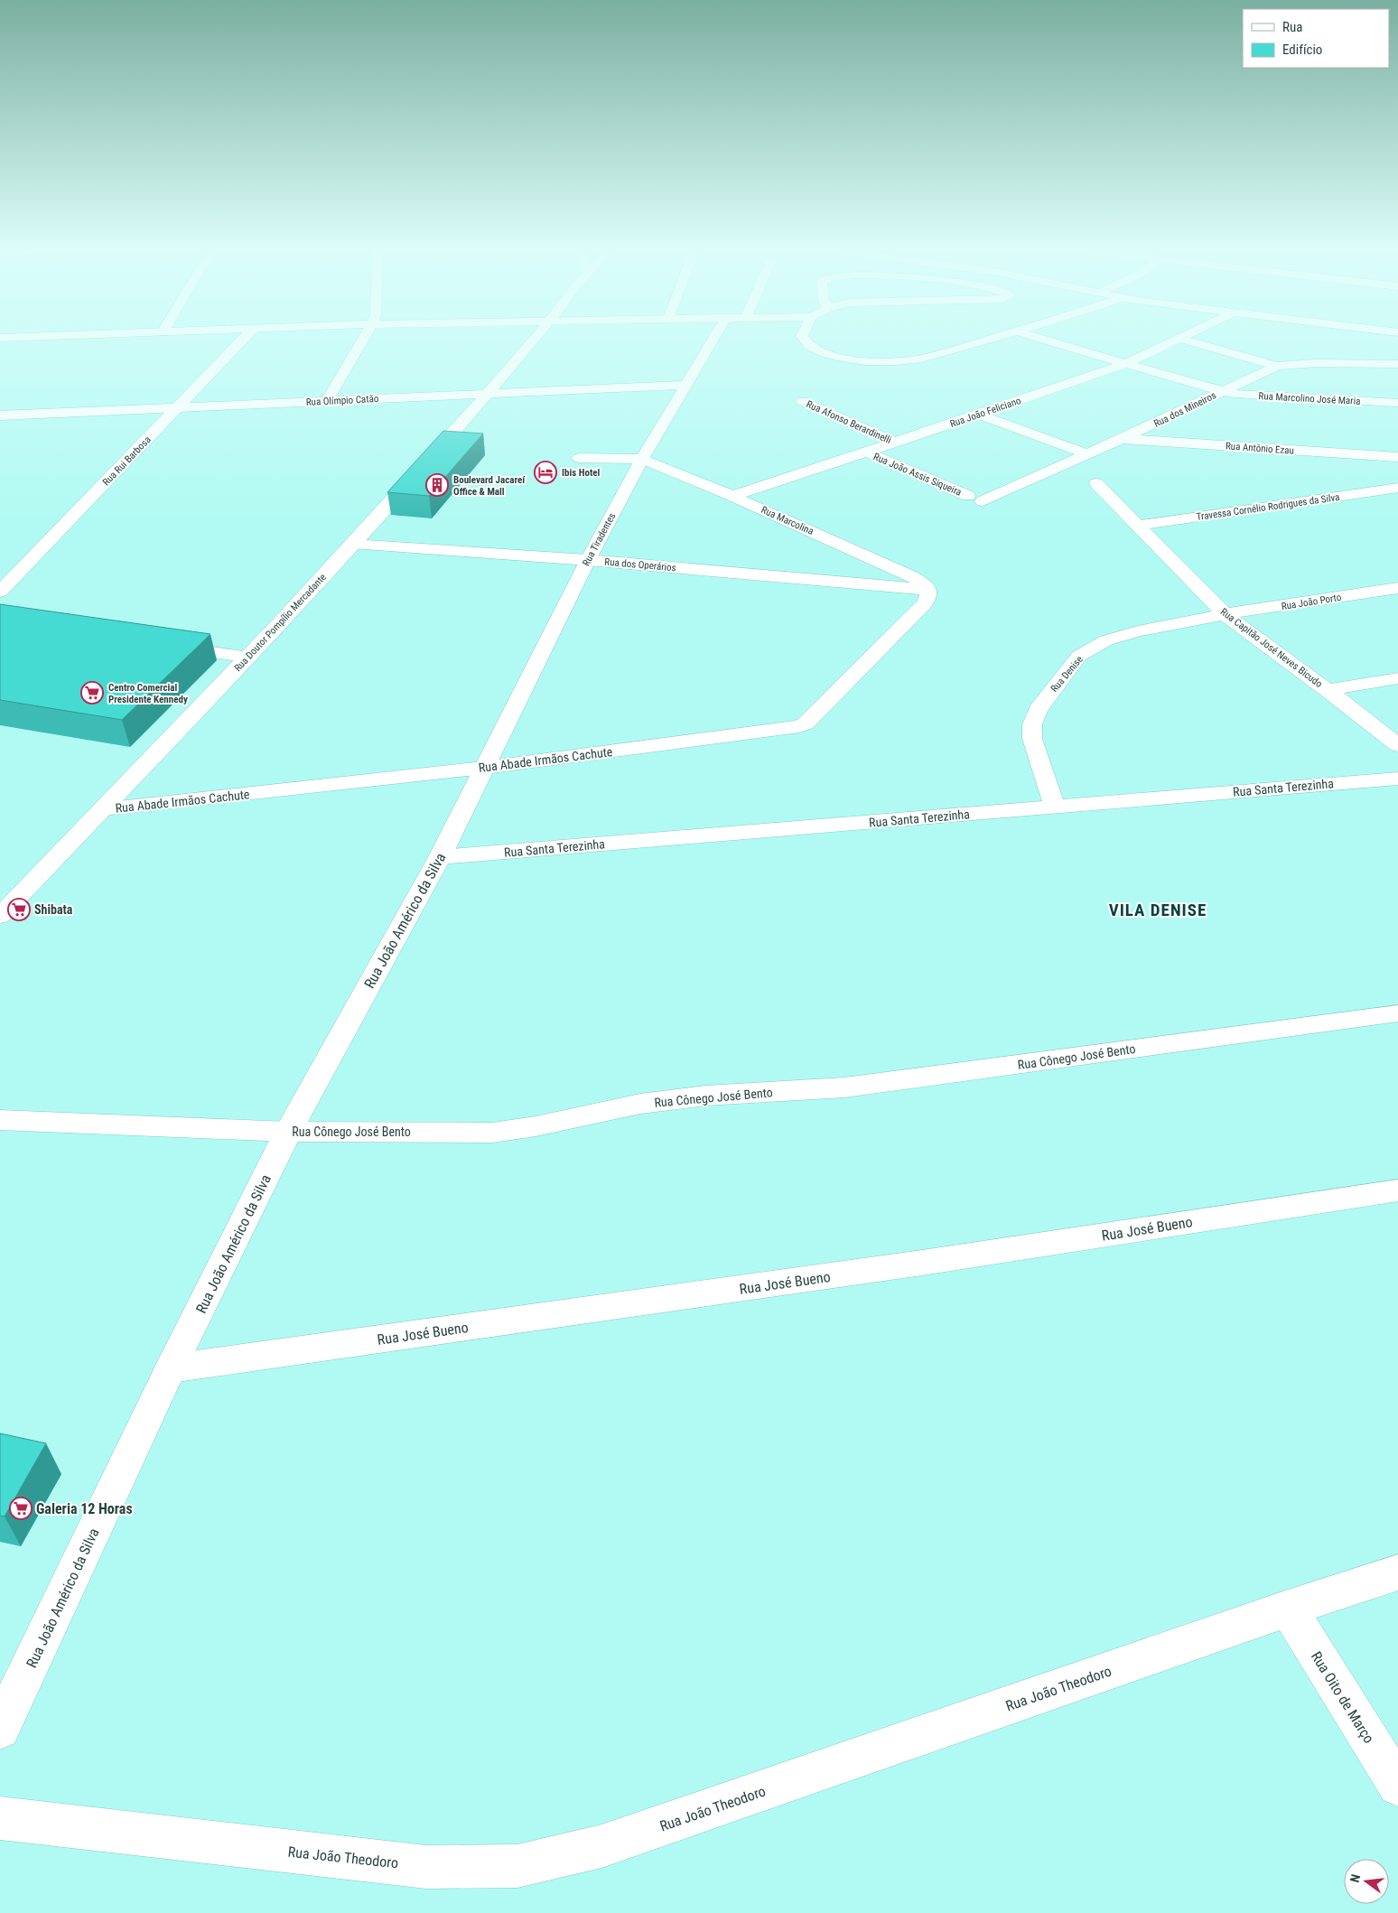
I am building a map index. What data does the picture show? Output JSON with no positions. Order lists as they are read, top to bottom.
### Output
{
  "streets": {
    "street": [
      "Rua Marcolino José Maria",
      "Rua Olímpio Catão",
      "Rua dos Mineiros",
      "Rua João Feliciano",
      "Rua Afonso Berardinelli",
      "Rua Antônio Ezau",
      "Rua Rui Barbosa",
      "Rua João Assis Siqueira",
      "Travessa Cornélio Rodrigues da Silva",
      "Rua Marcolina",
      "Rua Tiradentes",
      "Rua dos Operários",
      "Rua João Porto",
      "Rua Doutor Pompílio Mercadante",
      "Rua Capitão José Neves Bicudo",
      "Rua Denise",
      "Rua Abade Irmãos Cachute",
      "Rua Santa Terezinha",
      "Rua João Américo da Silva",
      "Rua Cônego José Bento",
      "Rua José Bueno",
      "Rua João Theodoro",
      "Rua Oito de Março"
    ]
  },
  "crossings": [
    ["Rua Marcolino José Maria", "Rua dos Mineiros"],
    ["Rua Marcolino José Maria", "Rua João Feliciano"],
    ["Rua Olímpio Catão", "Rua Rui Barbosa"],
    ["Rua Olímpio Catão", "Rua Tiradentes"],
    ["Rua Olímpio Catão", "Rua Doutor Pompílio Mercadante"],
    ["Rua dos Mineiros", "Rua Antônio Ezau"],
    ["Rua João Feliciano", "Rua Afonso Berardinelli"],
    ["Rua João Feliciano", "Rua João Assis Siqueira"],
    ["Rua João Feliciano", "Rua Marcolina"],
    ["Travessa Cornélio Rodrigues da Silva", "Rua Capitão José Neves Bicudo"],
    ["Rua Marcolina", "Rua Tiradentes"],
    ["Rua Marcolina", "Rua dos Operários"],
    ["Rua Marcolina", "Rua Abade Irmãos Cachute"],
    ["Rua Tiradentes", "Rua dos Operários"],
    ["Rua Tiradentes", "Rua Abade Irmãos Cachute"],
    ["Rua Tiradentes", "Rua João Américo da Silva"],
    ["Rua dos Operários", "Rua Doutor Pompílio Mercadante"],
    ["Rua dos Operários", "Rua Abade Irmãos Cachute"],
    ["Rua João Porto", "Rua Capitão José Neves Bicudo"],
    ["Rua João Porto", "Rua Denise"],
    ["Rua Doutor Pompílio Mercadante", "Rua Abade Irmãos Cachute"],
    ["Rua Capitão José Neves Bicudo", "Rua Denise"],
    ["Rua Denise", "Rua Santa Terezinha"],
    ["Rua Abade Irmãos Cachute", "Rua João Américo da Silva"],
    ["Rua Santa Terezinha", "Rua João Américo da Silva"],
    ["Rua João Américo da Silva", "Rua Cônego José Bento"],
    ["Rua João Américo da Silva", "Rua José Bueno"],
    ["Rua João Theodoro", "Rua Oito de Março"]
  ],
  "districts": ["VILA DENISE"],
  "places": {
    "hotel": ["Ibis Hotel"],
    "building": ["Boulevard Jacareí Office & Mall"],
    "supermarket": ["Centro Comercial Presidente Kennedy", "Shibata", "Galeria 12 Horas"]
  },
  "legend": ["Rua", "Edifício"],
  "north": "left"
}
